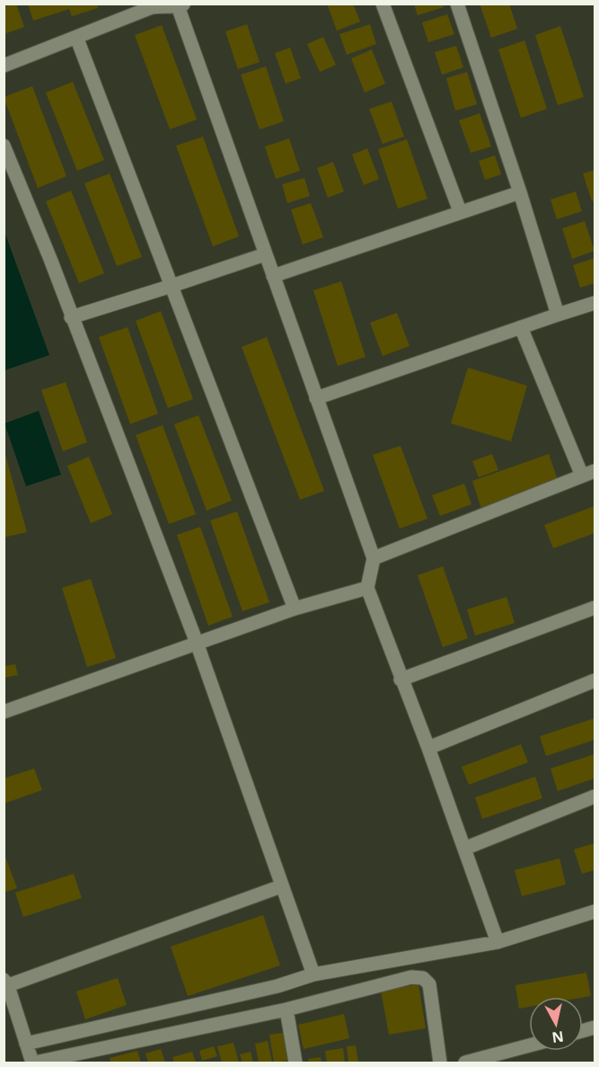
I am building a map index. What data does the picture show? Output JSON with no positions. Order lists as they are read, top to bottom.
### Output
{
  "north": "bottom"
}
